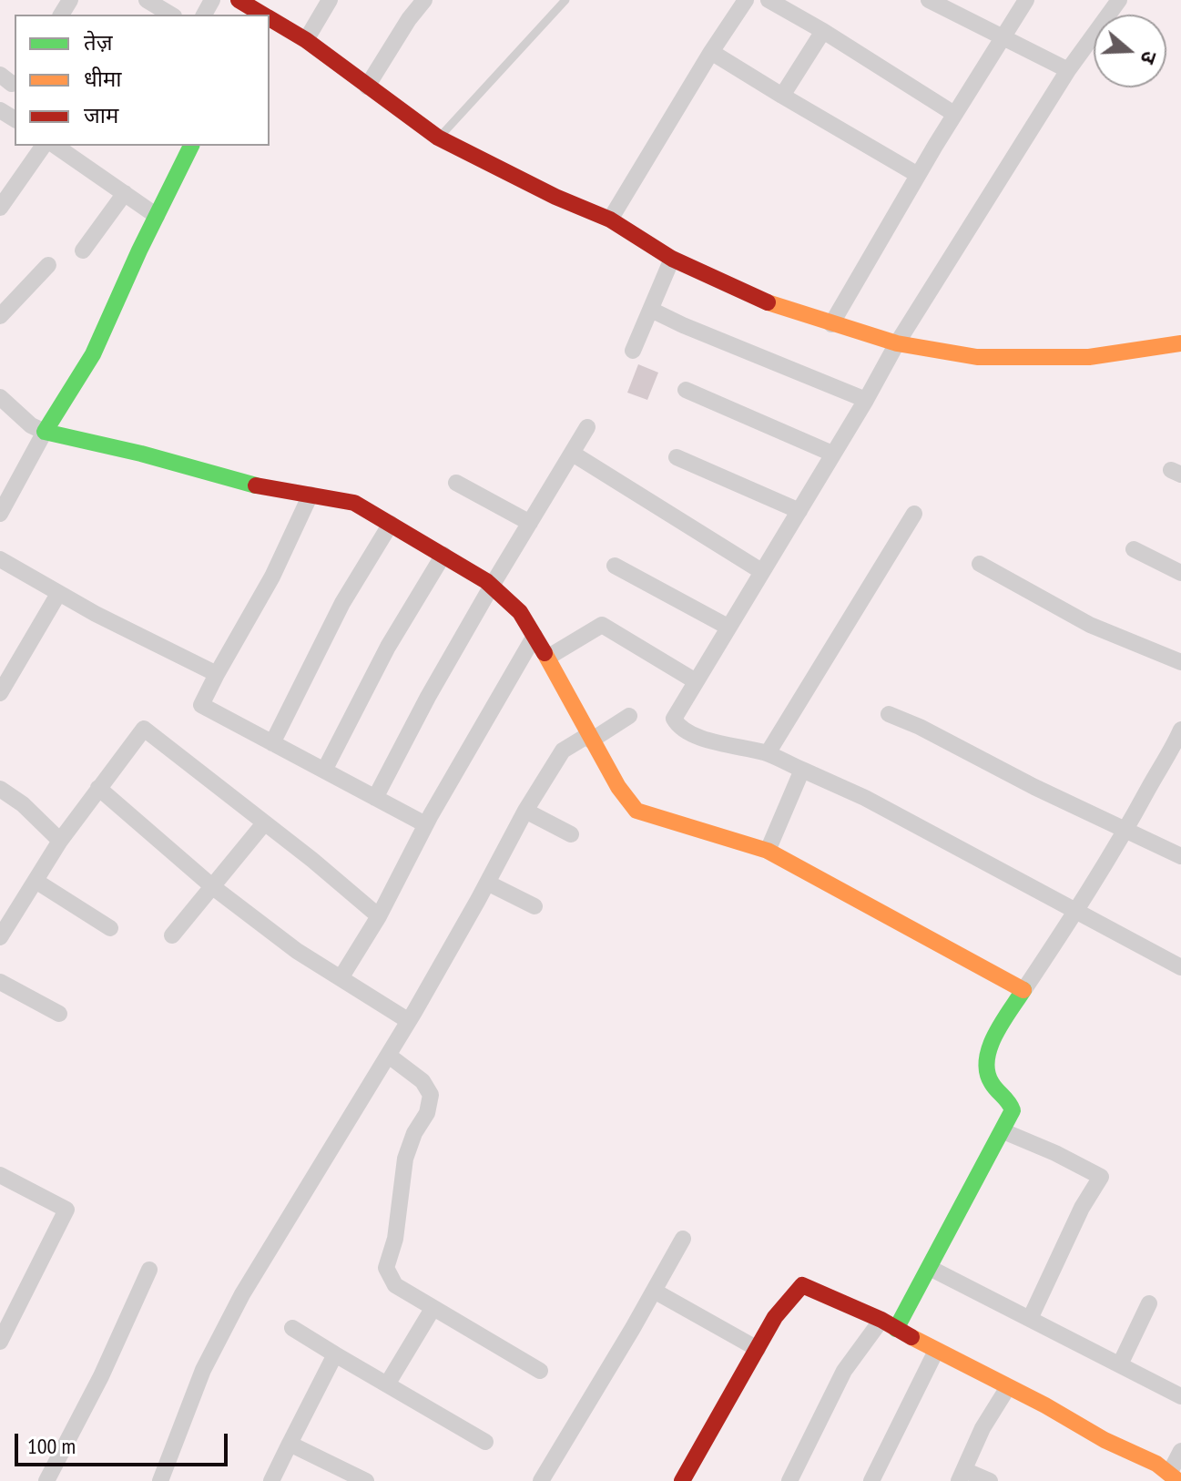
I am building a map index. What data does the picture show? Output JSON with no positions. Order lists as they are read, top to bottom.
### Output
{
  "legend": ["तेज़", "धीमा", "जाम"],
  "scale_bar": "100 m",
  "north": "right"
}
